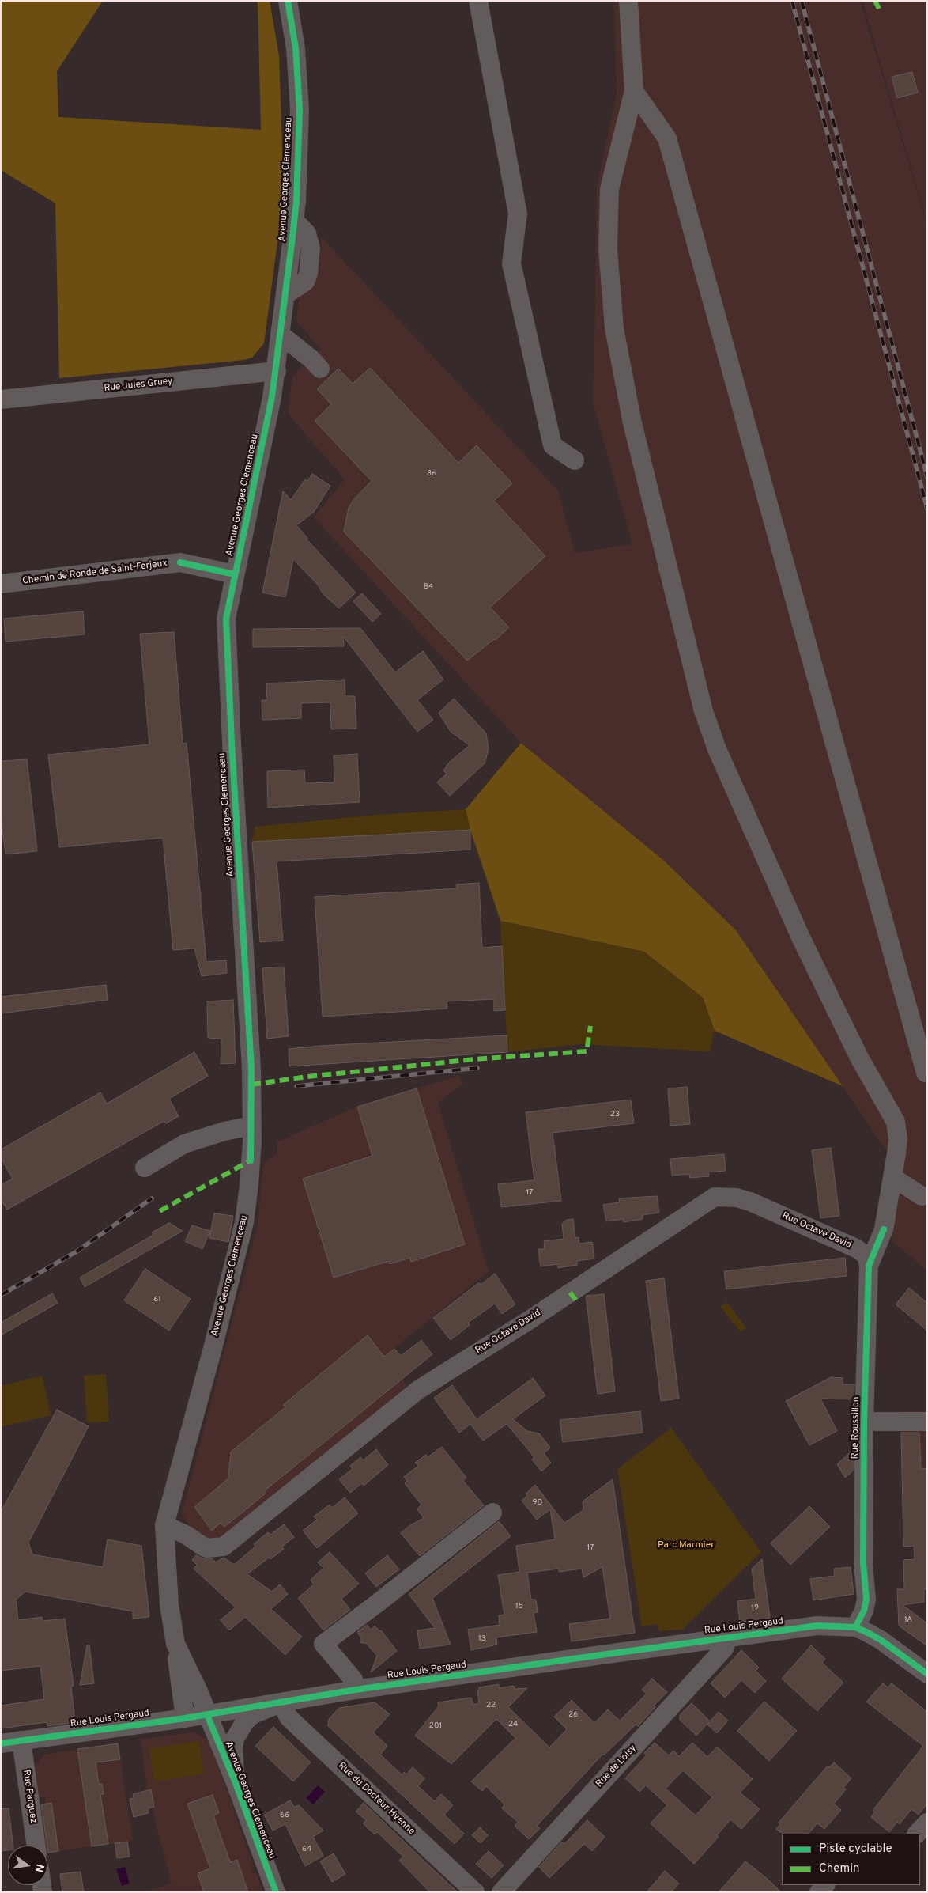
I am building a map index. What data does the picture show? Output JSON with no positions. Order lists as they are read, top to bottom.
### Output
{
  "streets": {
    "street": [
      "Avenue Georges Clemenceau",
      "Rue Jules Gruey",
      "Chemin de Ronde de Saint-Ferjeux",
      "Rue Octave David",
      "Rue Roussillon",
      "Rue Louis Pergaud",
      "Rue de Loisy",
      "Rue Parguez",
      "Rue du Docteur Hyenne"
    ]
  },
  "crossings": [
    ["Avenue Georges Clemenceau", "Rue Jules Gruey"],
    ["Avenue Georges Clemenceau", "Chemin de Ronde de Saint-Ferjeux"],
    ["Avenue Georges Clemenceau", "Rue Octave David"],
    ["Avenue Georges Clemenceau", "Rue Louis Pergaud"],
    ["Rue Octave David", "Rue Roussillon"],
    ["Rue Roussillon", "Rue Louis Pergaud"],
    ["Rue Louis Pergaud", "Rue de Loisy"],
    ["Rue Louis Pergaud", "Rue Parguez"],
    ["Rue Louis Pergaud", "Rue du Docteur Hyenne"]
  ],
  "parks": ["Parc Marmier"],
  "house_numbers": [
    "86",
    "84",
    "23",
    "17",
    "61",
    "9D",
    "17",
    "15",
    "19",
    "1A",
    "13",
    "22",
    "26",
    "24",
    "201",
    "66",
    "64"
  ],
  "legend": ["Piste cyclable", "Chemin"],
  "north": "right"
}
